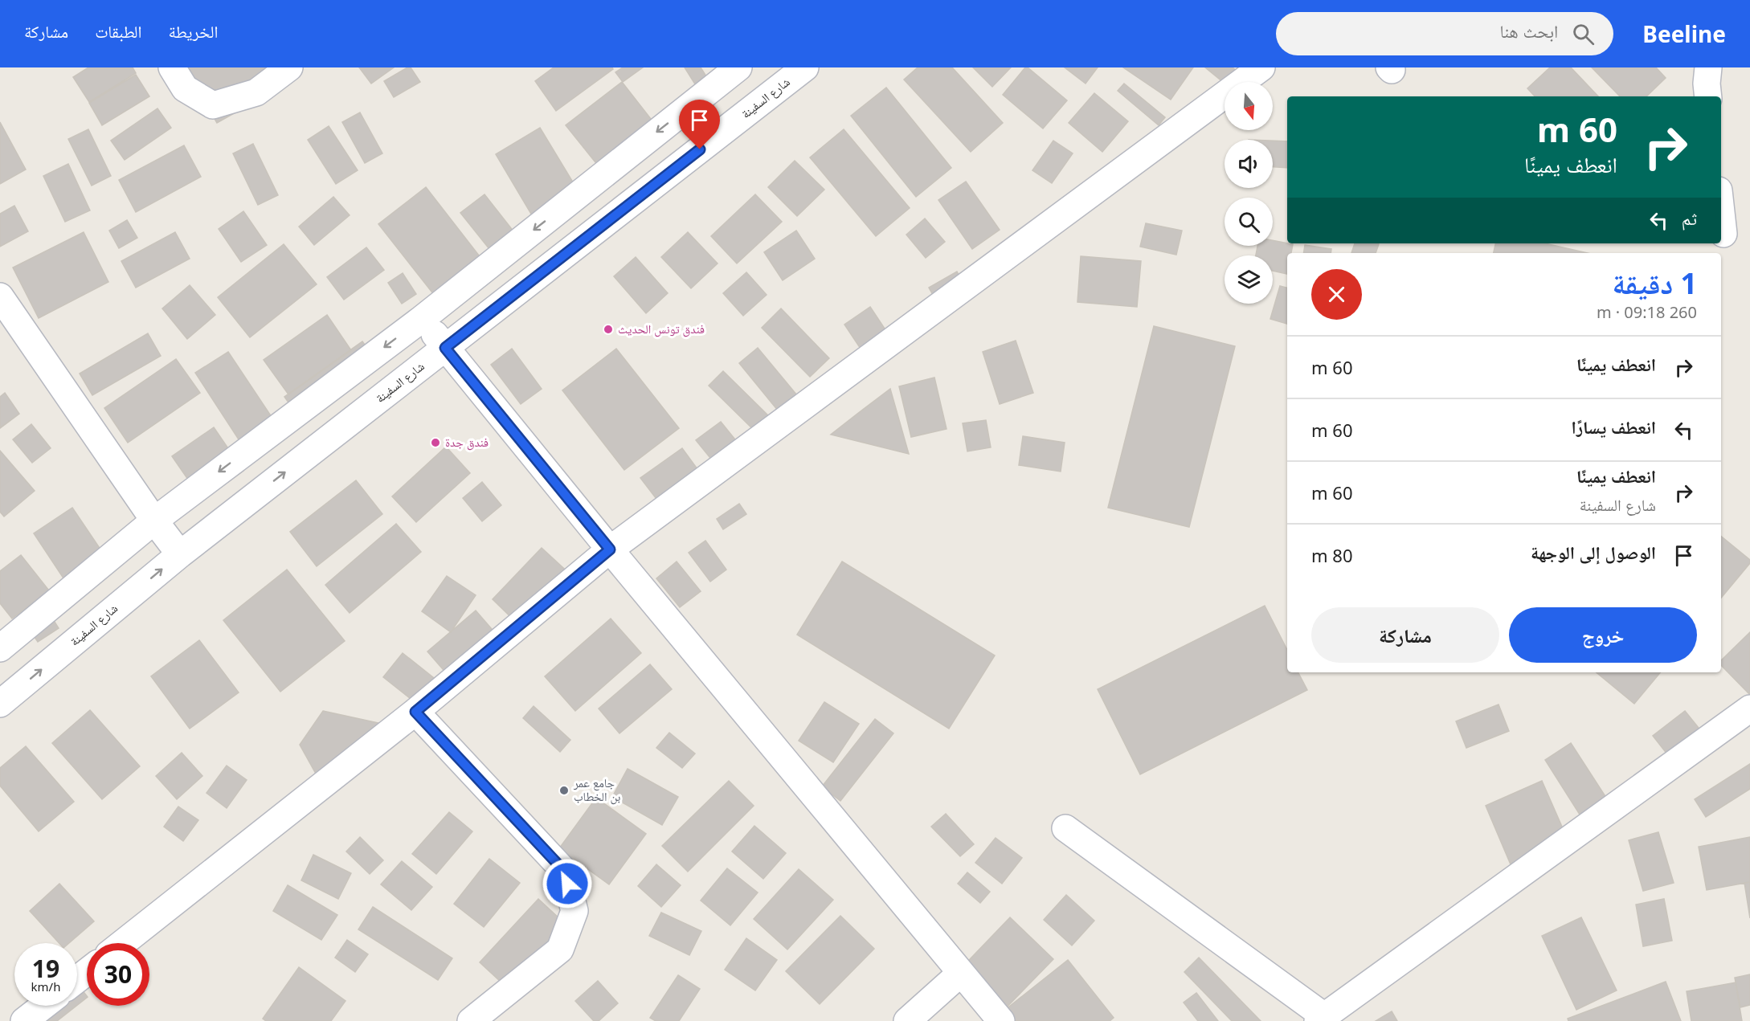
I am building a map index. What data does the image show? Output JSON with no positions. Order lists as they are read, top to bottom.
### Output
{
  "streets": {
    "street": ["شارع السفينة"]
  },
  "places": ["فندق تونس الحديث", "فندق جدة", "جامع عمر بن الخطاب"],
  "north": "bottom",
  "page": {
    "header": "Beeline",
    "search": "ابحث هنا",
    "nav": ["الخريطة", "الطبقات", "مشاركة"],
    "turn": ["60 m", "انعطف يمينًا"],
    "then": "ثم",
    "heading": ["1 دقيقة", "260 m · 09:18"],
    "list": [
      {
        "name": "انعطف يمينًا",
        "value": "60 m"
      },
      {
        "name": "انعطف يسارًا",
        "value": "60 m"
      },
      {
        "name": "انعطف يمينًا",
        "note": "شارع السفينة",
        "value": "60 m"
      },
      {
        "name": "الوصول إلى الوجهة",
        "value": "80 m"
      }
    ],
    "buttons": ["خروج", "مشاركة"],
    "speed": "19 km/h",
    "limit": "30"
  }
}
